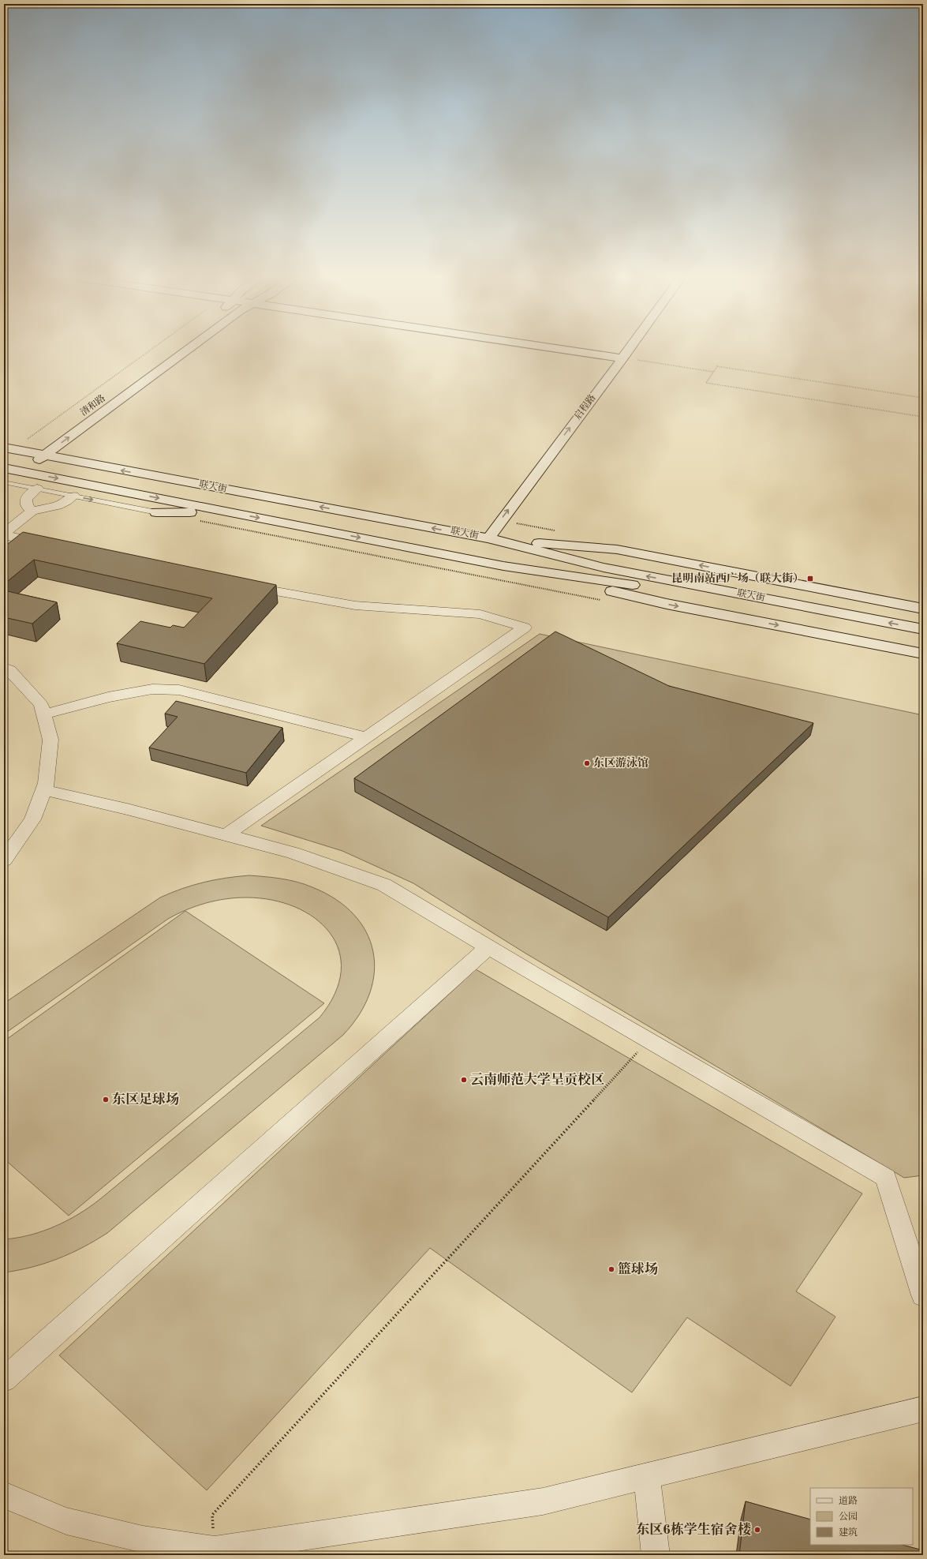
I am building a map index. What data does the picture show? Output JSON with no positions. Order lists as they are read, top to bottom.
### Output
{
  "streets": {
    "main road": ["清和路", "启程路", "联大街"]
  },
  "crossings": [
    ["清和路", "联大街"],
    ["启程路", "联大街"]
  ],
  "one_way": ["清和路", "启程路"],
  "places": {
    "transit": ["昆明南站西广场（联大街）"],
    "other": [
      "东区游泳馆",
      "云南师范大学呈贡校区",
      "东区足球场",
      "篮球场",
      "东区6栋学生宿舍楼"
    ]
  },
  "legend": ["道路", "公园", "建筑"]
}
